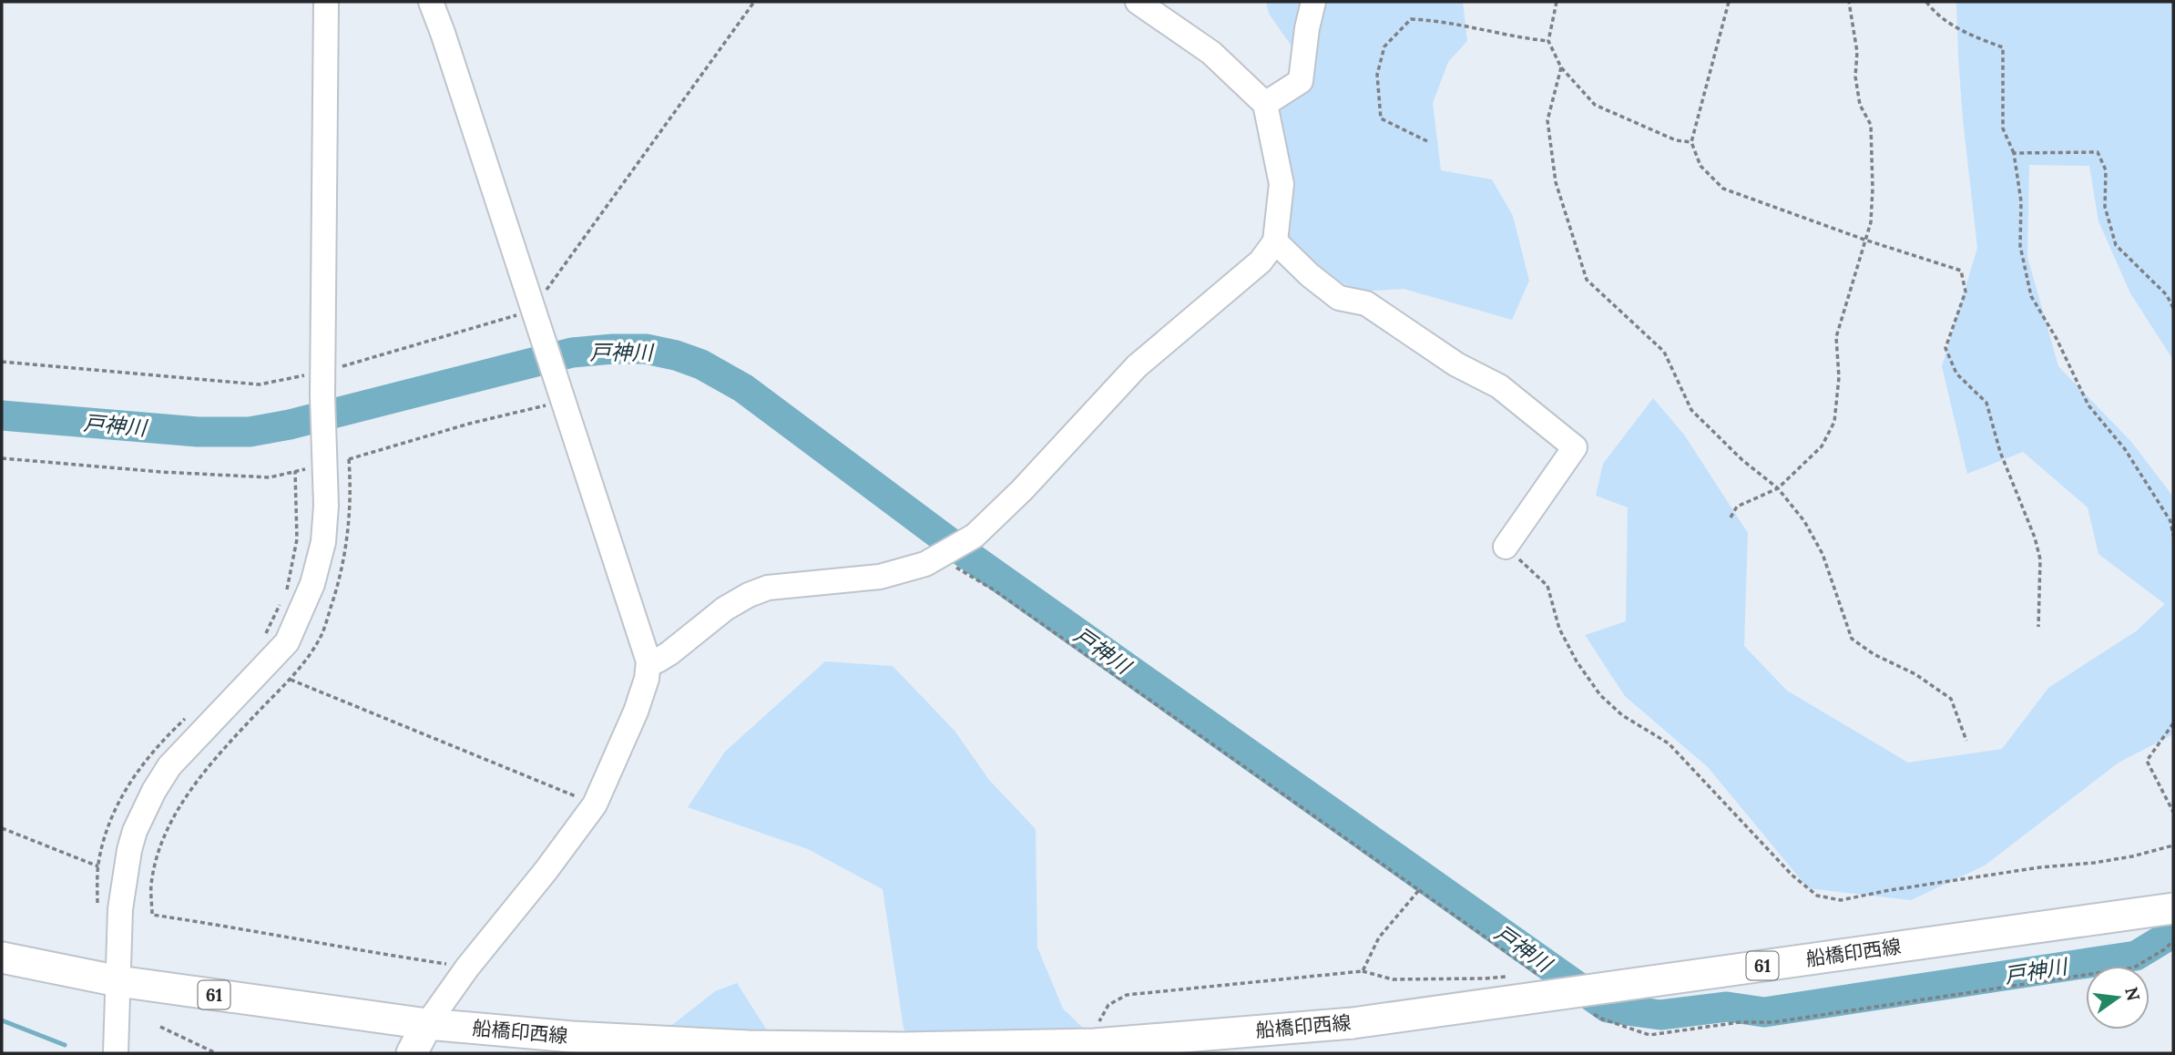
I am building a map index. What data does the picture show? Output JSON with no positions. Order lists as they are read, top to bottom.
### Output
{
  "streets": {
    "main road": ["船橋印西線", "61"]
  },
  "water": ["戸神川"],
  "north": "right"
}
